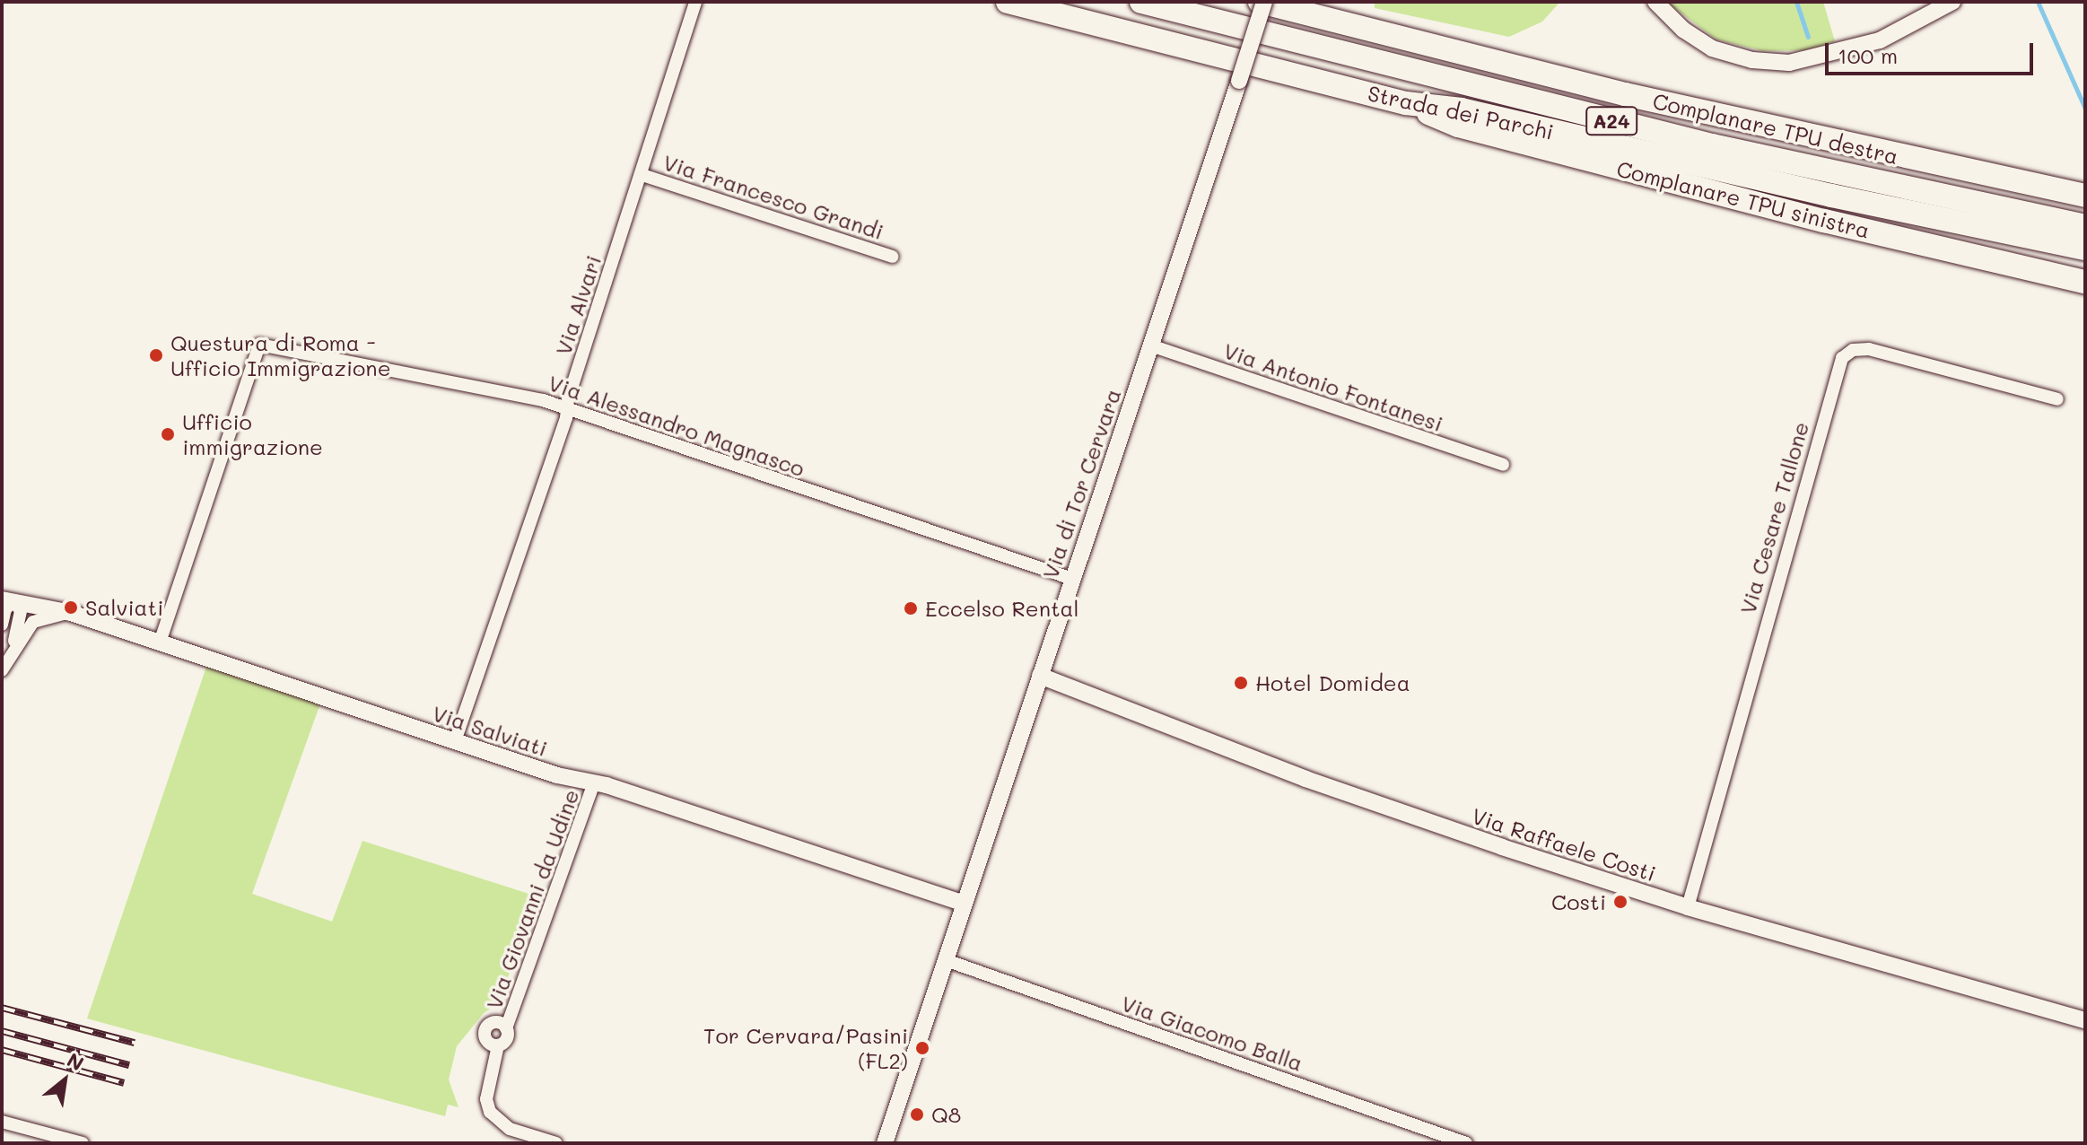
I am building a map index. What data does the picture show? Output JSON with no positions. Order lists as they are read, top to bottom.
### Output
{
  "streets": {
    "highway": [
      "Strada dei Parchi",
      "A24",
      "Complanare TPU destra",
      "Complanare TPU sinistra"
    ],
    "street": [
      "Via Francesco Grandi",
      "Via Alvari",
      "Via Antonio Fontanesi",
      "Via Alessandro Magnasco",
      "Via di Tor Cervara",
      "Via Cesare Tallone",
      "Via Salviati",
      "Via Raffaele Costi",
      "Via Giovanni da Udine",
      "Via Giacomo Balla"
    ]
  },
  "crossings": [
    ["Strada dei Parchi", "Complanare TPU sinistra"],
    ["Complanare TPU destra", "Via di Tor Cervara"],
    ["Via Francesco Grandi", "Via Alvari"],
    ["Via Alvari", "Via Alessandro Magnasco"],
    ["Via Alvari", "Via Salviati"],
    ["Via Antonio Fontanesi", "Via di Tor Cervara"],
    ["Via Alessandro Magnasco", "Via di Tor Cervara"],
    ["Via Alessandro Magnasco", "Via Salviati"],
    ["Via di Tor Cervara", "Via Salviati"],
    ["Via di Tor Cervara", "Via Raffaele Costi"],
    ["Via di Tor Cervara", "Via Giacomo Balla"],
    ["Via Cesare Tallone", "Via Raffaele Costi"],
    ["Via Salviati", "Via Giovanni da Udine"]
  ],
  "places": [
    "Questura di Roma - Ufficio Immigrazione",
    "Ufficio immigrazione",
    "Salviati",
    "Eccelso Rental",
    "Hotel Domidea",
    "Costi",
    "Tor Cervara/Pasini (FL2)",
    "Q8"
  ],
  "scale_bar": "100 m",
  "north": "top right"
}
